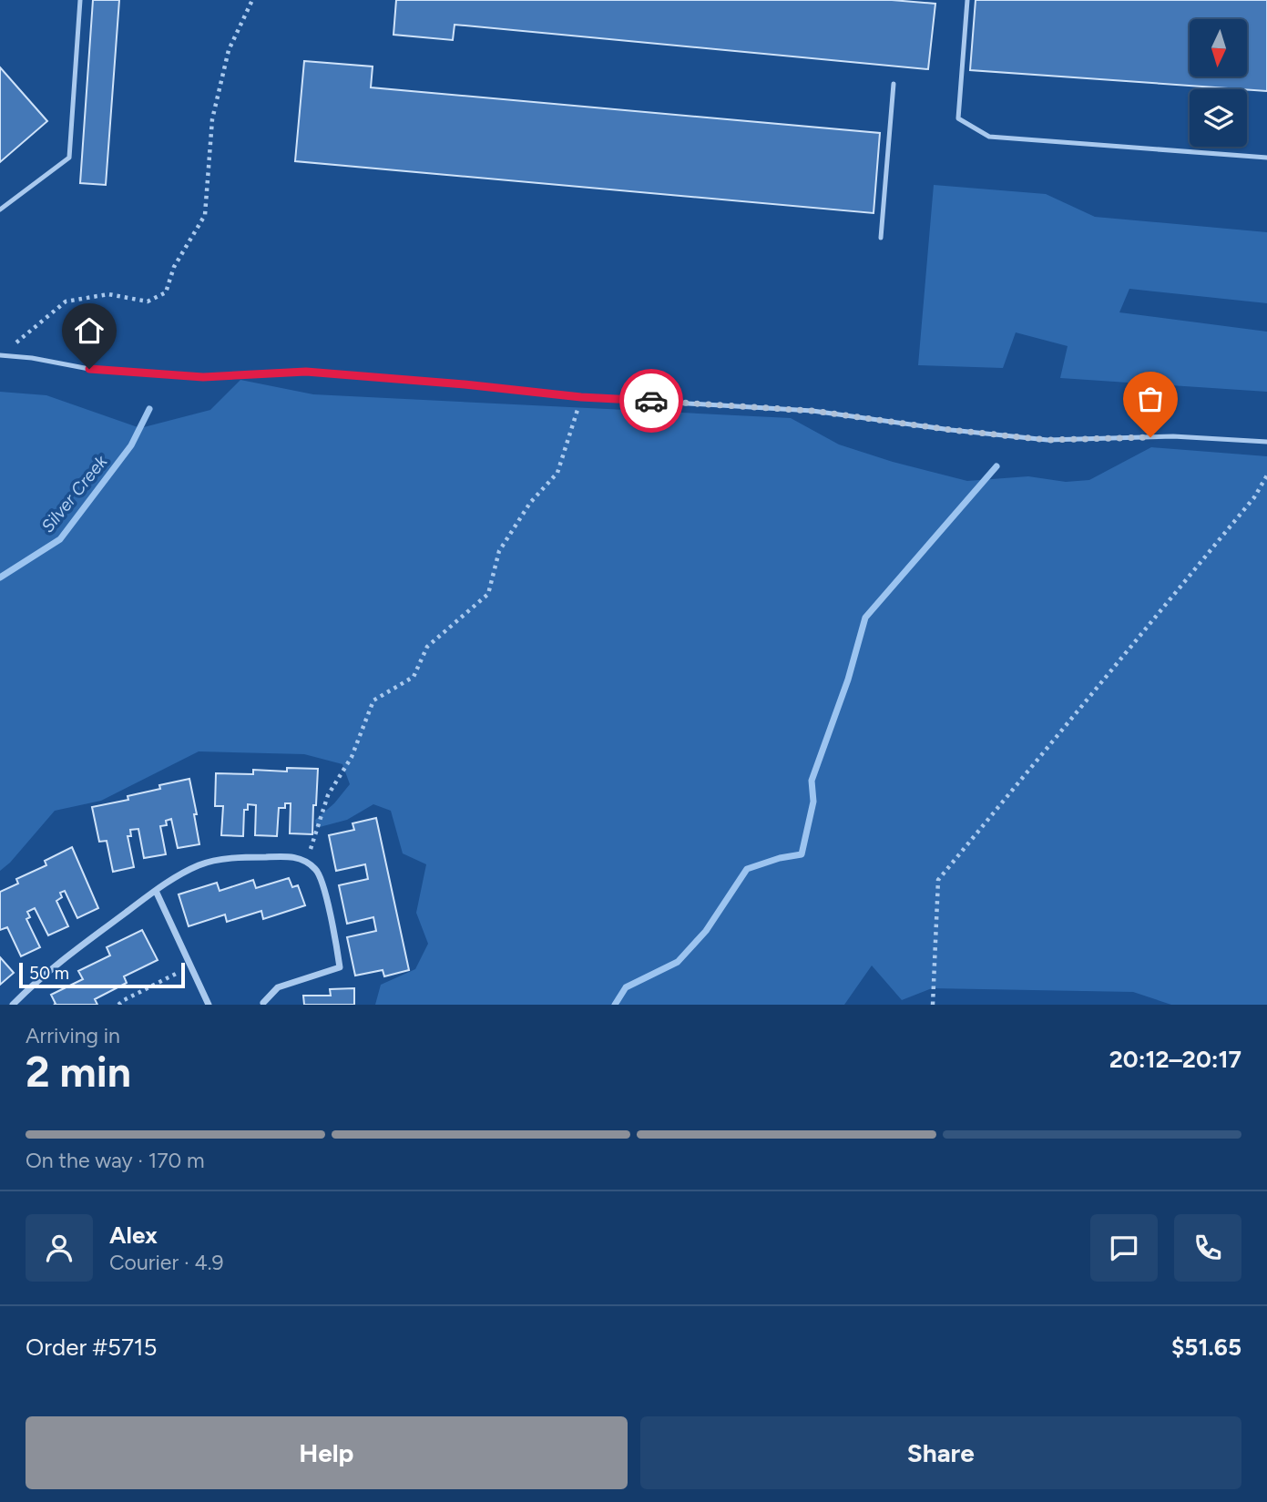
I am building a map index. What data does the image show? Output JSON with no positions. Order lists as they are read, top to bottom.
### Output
{
  "water": ["Silver Creek"],
  "scale_bar": "50 m",
  "north": "bottom",
  "page": {
    "scale": "50 m",
    "heading": ["2 min", "Arriving in", "20:12–20:17"],
    "panel": [
      "Alex",
      "Courier · 4.9",
      "Order #5715",
      "$51.65"
    ],
    "bar": "On the way · 170 m",
    "buttons": ["Help", "Share"]
  }
}
